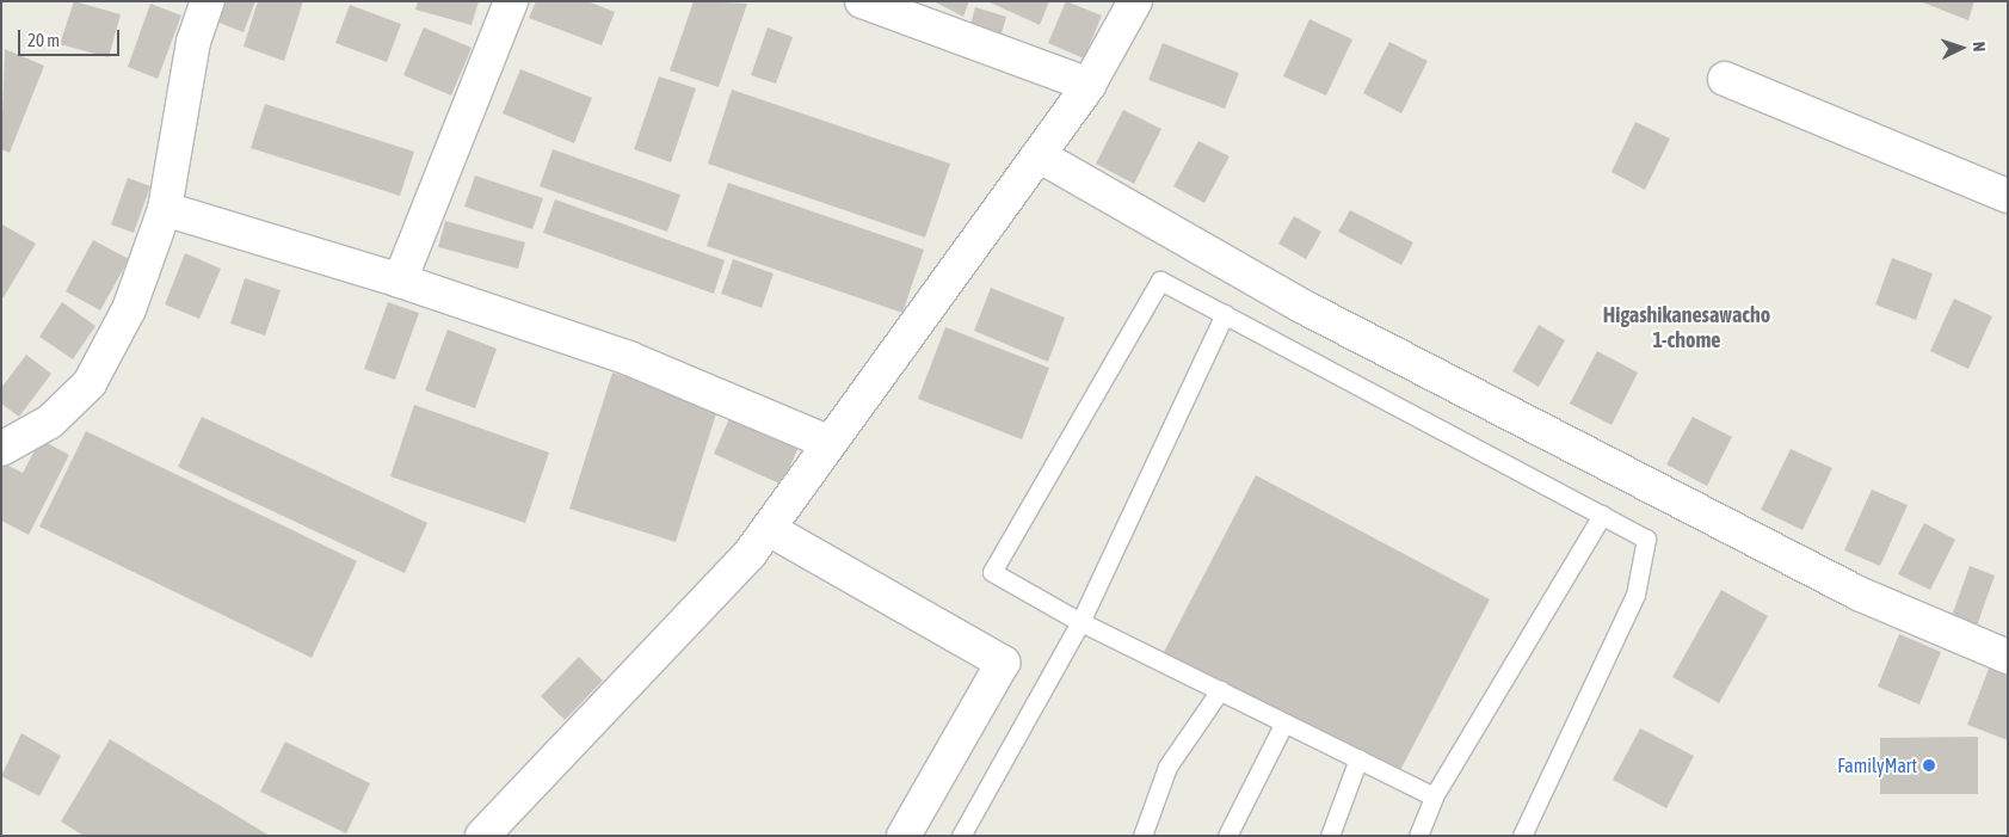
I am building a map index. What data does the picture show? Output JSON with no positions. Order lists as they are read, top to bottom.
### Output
{
  "districts": ["Higashikanesawacho 1-chome"],
  "places": ["FamilyMart"],
  "scale_bar": "20 m",
  "north": "right"
}
